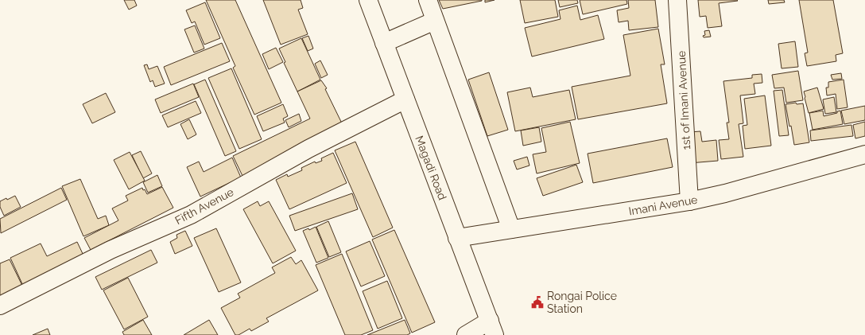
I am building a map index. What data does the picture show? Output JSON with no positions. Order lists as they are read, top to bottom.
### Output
{
  "streets": {
    "main road": [
      "1st of Imani Avenue",
      "Magadi Road",
      "Imani Avenue",
      "Fifth Avenue"
    ]
  },
  "crossings": [
    ["1st of Imani Avenue", "Imani Avenue"],
    ["Magadi Road", "Imani Avenue"],
    ["Magadi Road", "Fifth Avenue"]
  ],
  "places": {
    "public building": ["Rongai Police Station"]
  }
}
